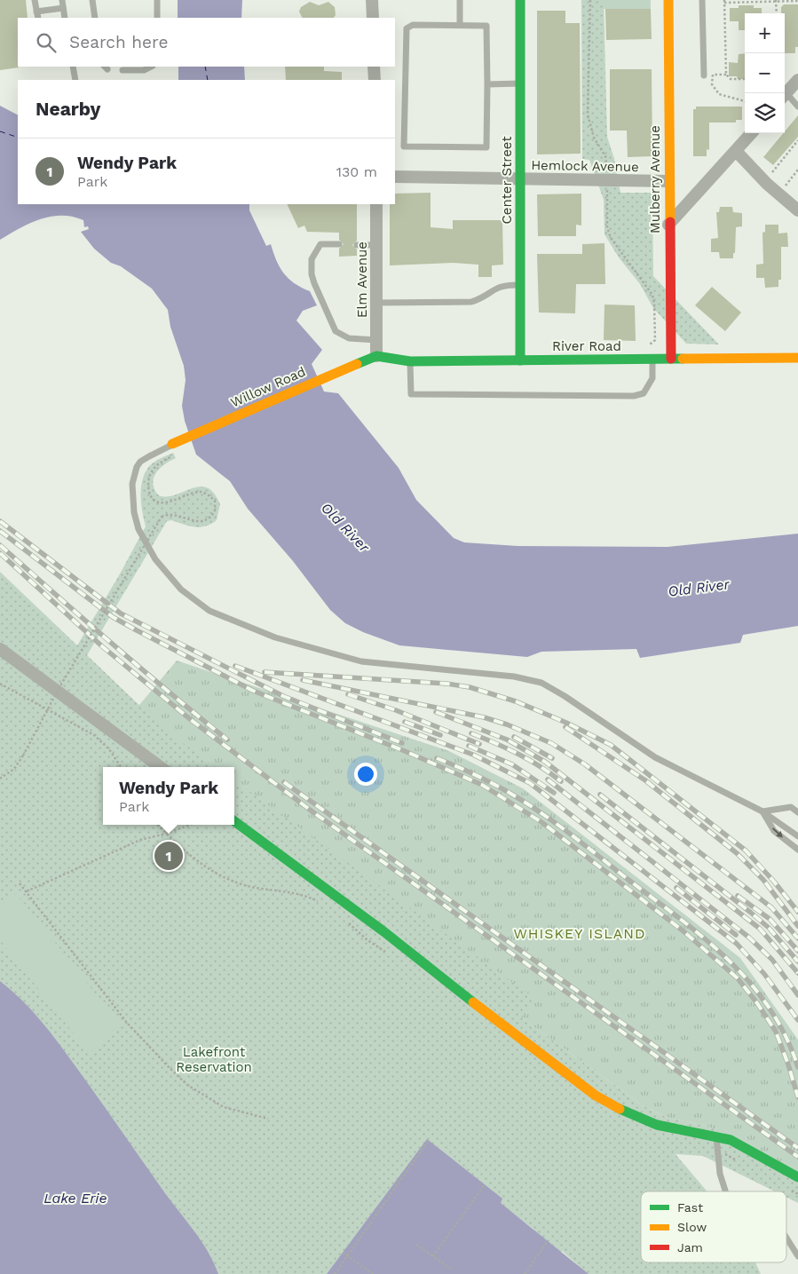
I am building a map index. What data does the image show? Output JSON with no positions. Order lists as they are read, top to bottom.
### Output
{
  "streets": {
    "street": [
      "Hemlock Avenue",
      "Mulberry Avenue",
      "Center Street",
      "Elm Avenue",
      "River Road",
      "Willow Road"
    ]
  },
  "crossings": [
    ["Hemlock Avenue", "Mulberry Avenue"],
    ["Hemlock Avenue", "Center Street"],
    ["Mulberry Avenue", "River Road"],
    ["Center Street", "River Road"],
    ["Elm Avenue", "River Road"],
    ["Elm Avenue", "Willow Road"],
    ["River Road", "Willow Road"]
  ],
  "districts": ["WHISKEY ISLAND"],
  "water": ["Old River", "Lake Erie"],
  "parks": ["Lakefront Reservation"],
  "legend": ["Fast", "Slow", "Jam"],
  "page": {
    "map_buttons": ["+", "−"],
    "search": "Search here",
    "heading": "Nearby",
    "list": [
      {
        "mark": "1",
        "name": "Wendy Park",
        "note": "Park",
        "value": "130 m"
      }
    ],
    "popup": ["Wendy Park", "Park"],
    "pins": "1"
  }
}
